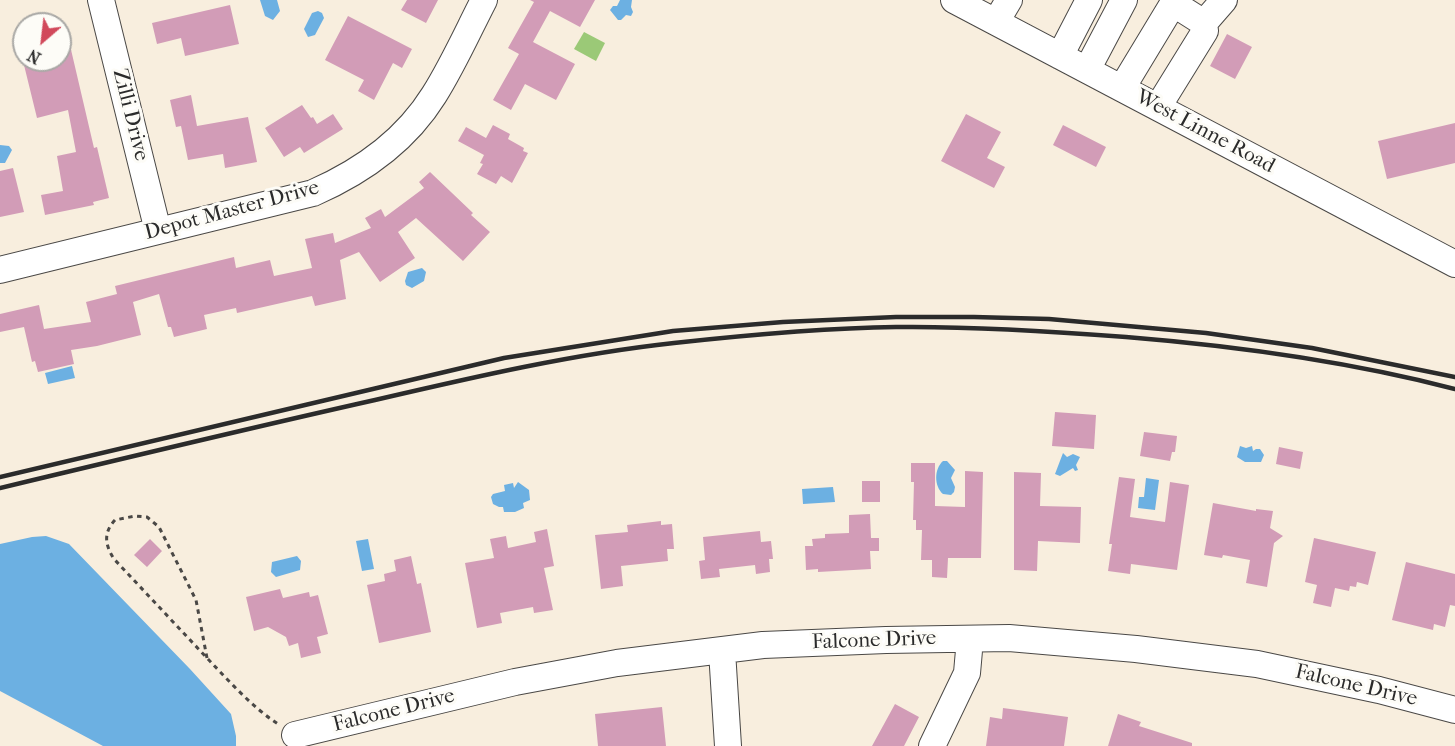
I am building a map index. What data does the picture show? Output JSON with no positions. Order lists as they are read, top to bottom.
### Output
{
  "streets": {
    "street": [
      "Zilli Drive",
      "West Linne Road",
      "Depot Master Drive",
      "Falcone Drive"
    ]
  },
  "crossings": [
    ["Zilli Drive", "Depot Master Drive"]
  ],
  "north": "bottom left"
}
